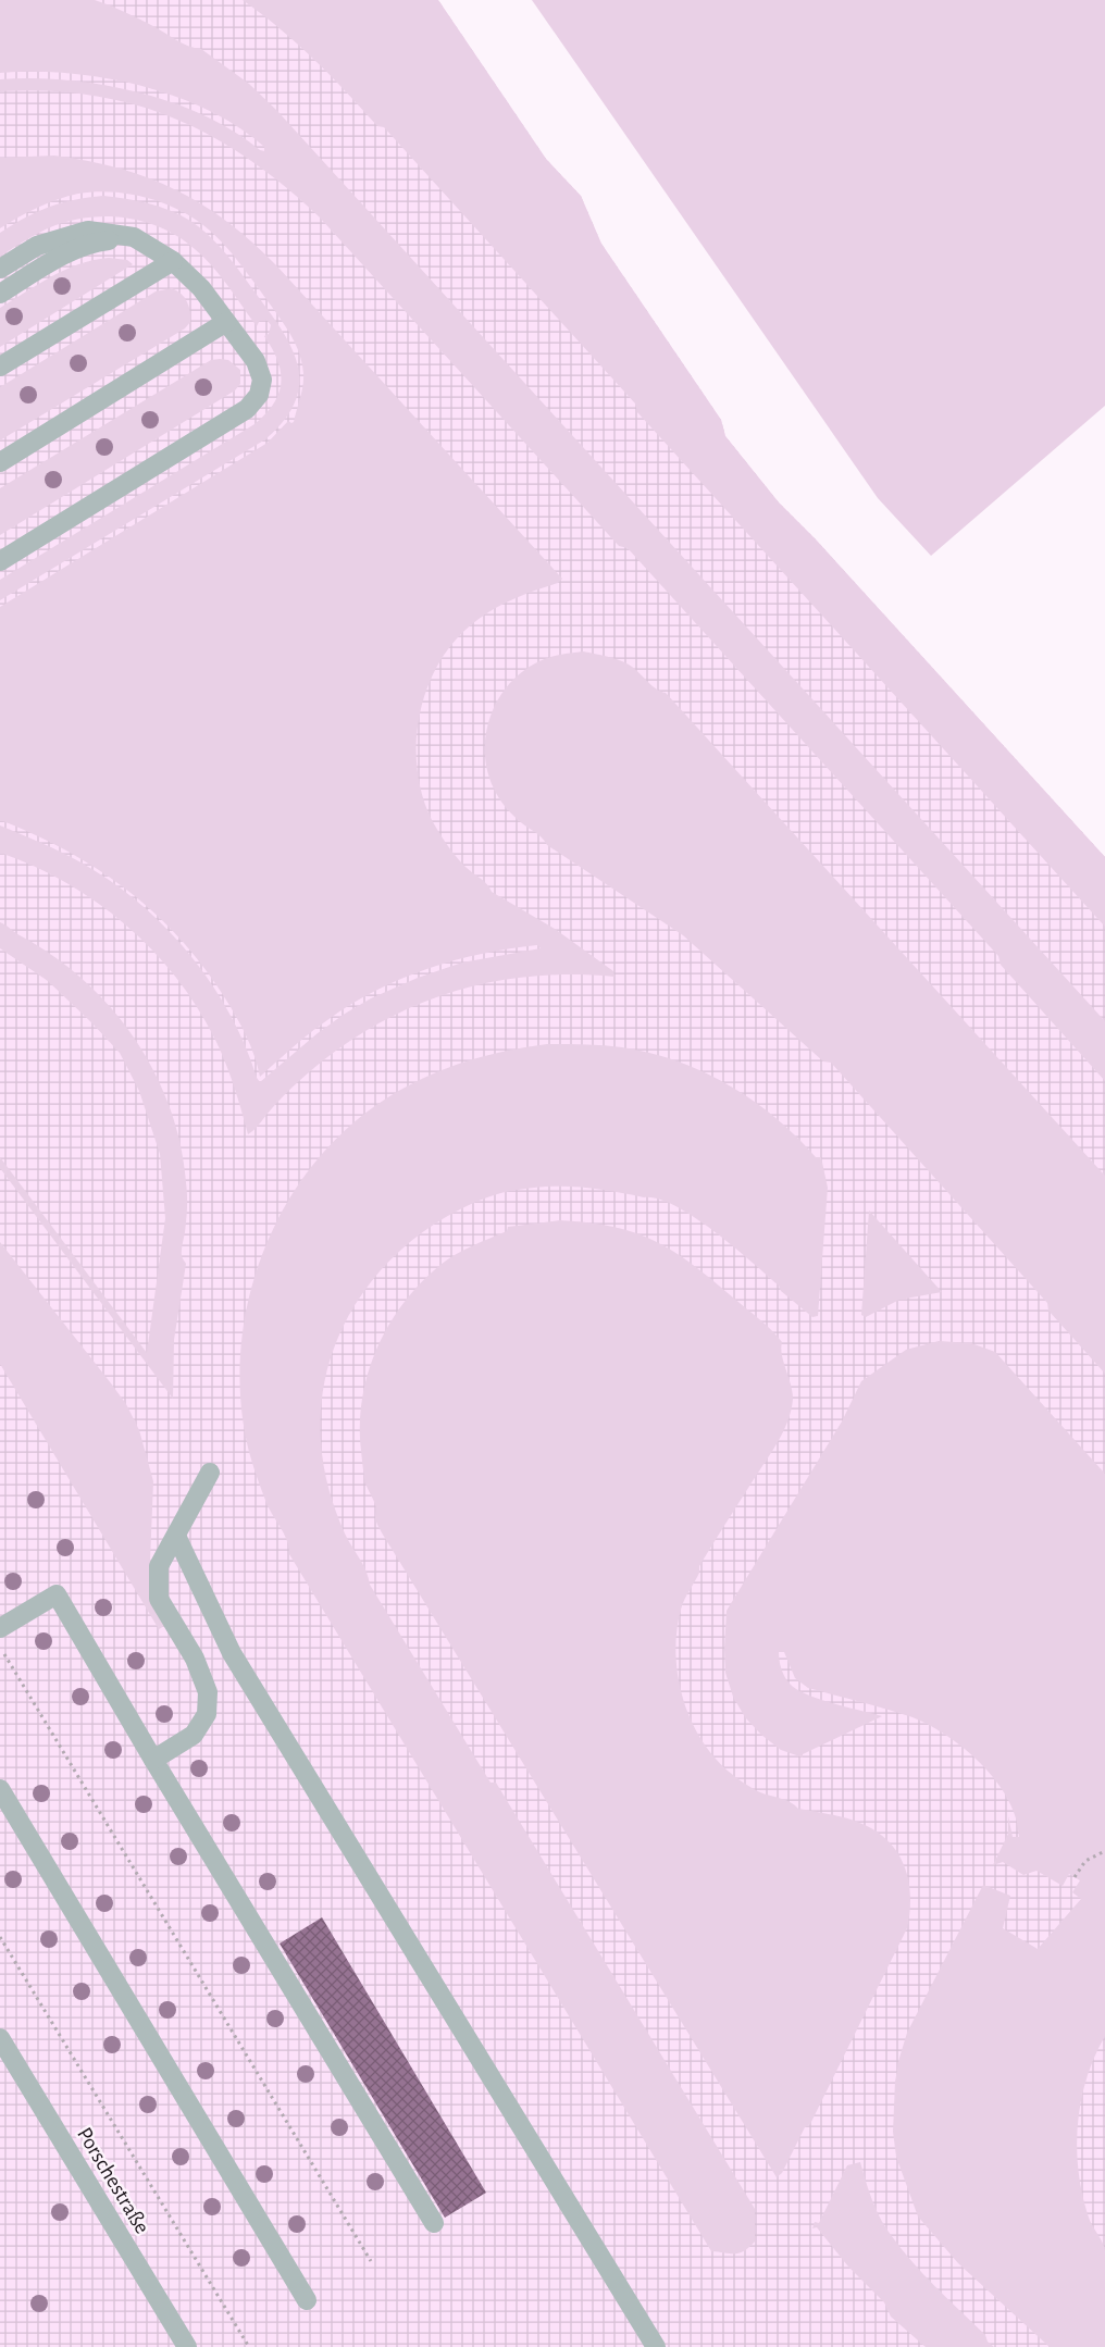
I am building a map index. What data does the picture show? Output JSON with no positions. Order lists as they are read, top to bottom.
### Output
{
  "streets": {
    "lane": ["Porschestraße"]
  }
}
